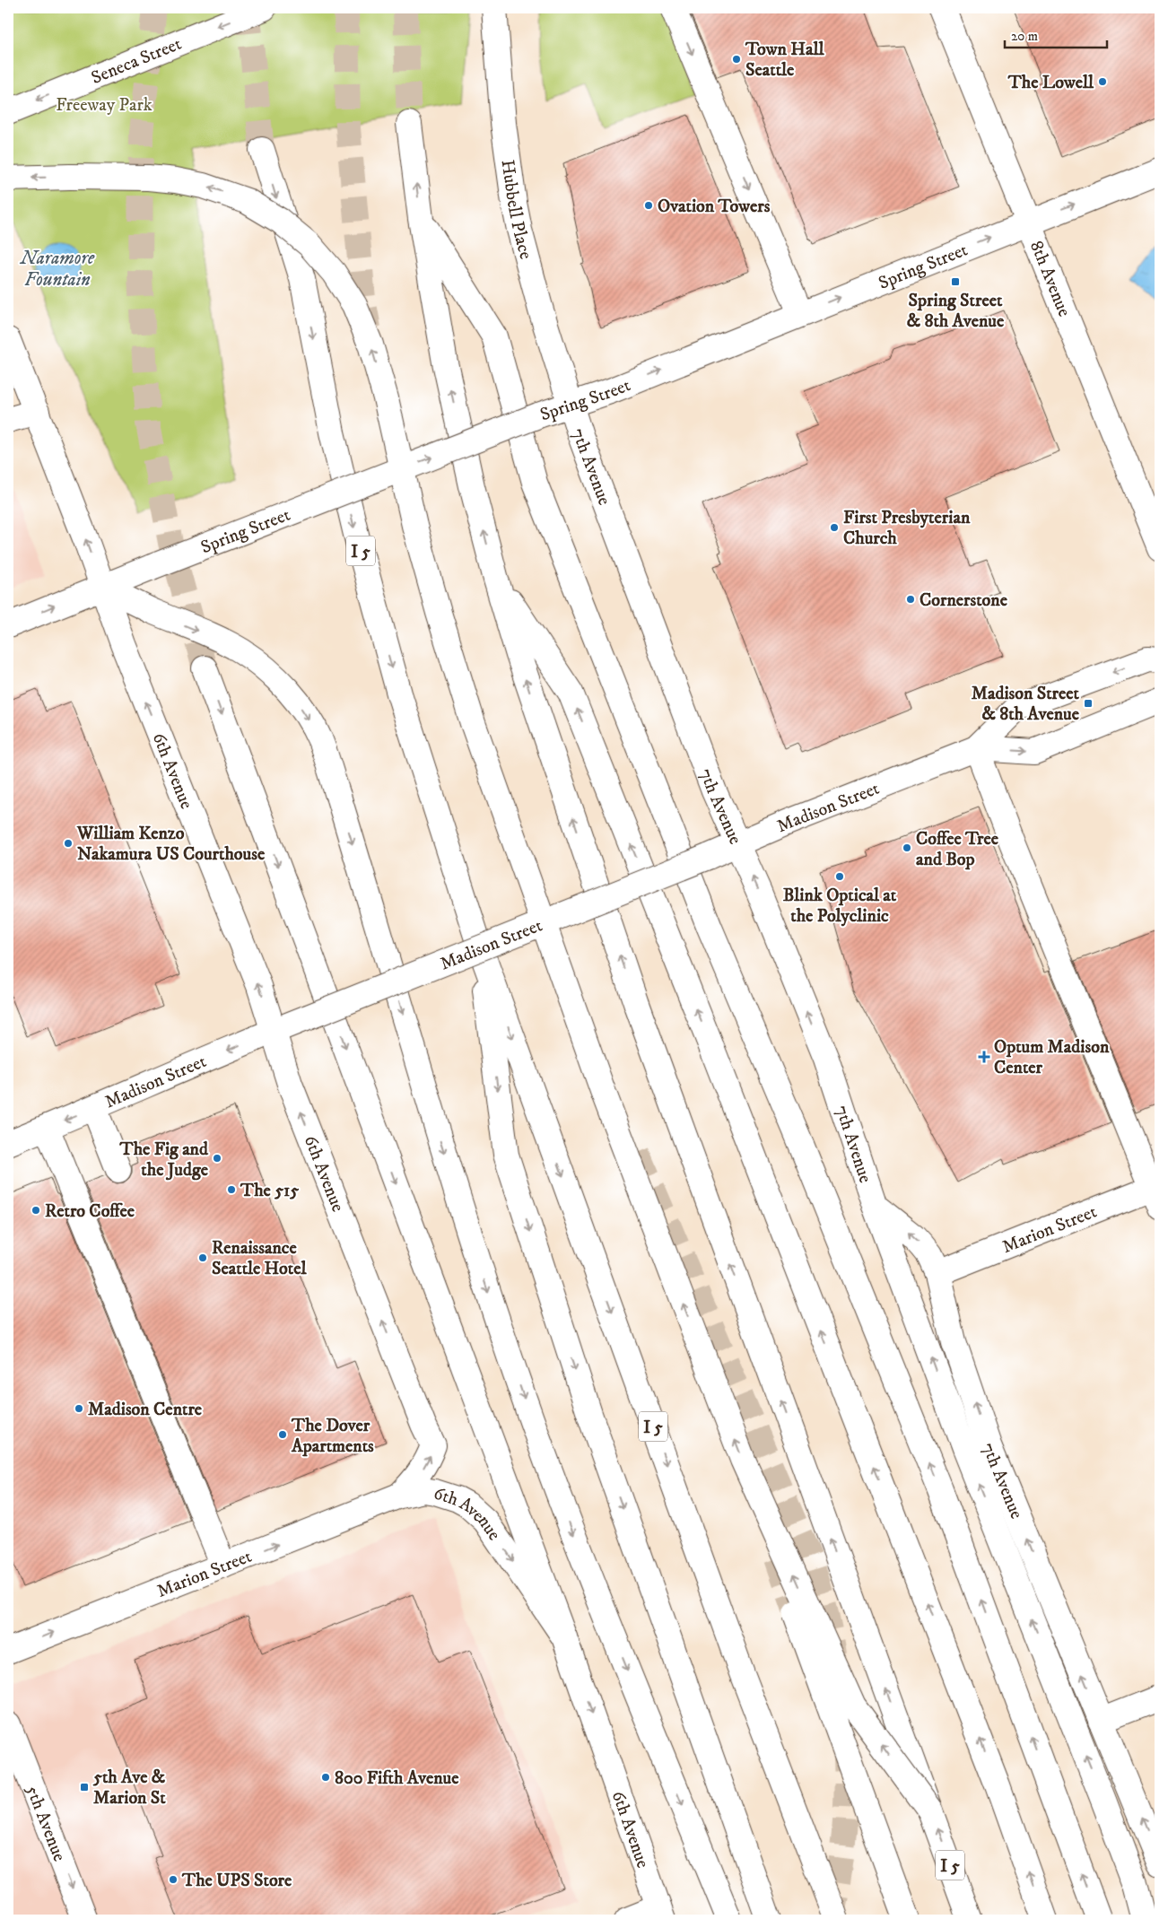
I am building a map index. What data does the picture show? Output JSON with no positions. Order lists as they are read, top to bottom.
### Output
{
  "streets": {
    "main road": [
      "Seneca Street",
      "Hubbell Place",
      "Spring Street",
      "8th Avenue",
      "7th Avenue",
      "I 5",
      "6th Avenue",
      "Madison Street",
      "Marion Street",
      "5th Avenue"
    ]
  },
  "crossings": [
    ["Hubbell Place", "Spring Street"],
    ["Hubbell Place", "7th Avenue"],
    ["Spring Street", "8th Avenue"],
    ["Spring Street", "7th Avenue"],
    ["Spring Street", "6th Avenue"],
    ["7th Avenue", "Madison Street"],
    ["7th Avenue", "Marion Street"],
    ["6th Avenue", "Madison Street"],
    ["6th Avenue", "Marion Street"]
  ],
  "one_way": [
    "Seneca Street",
    "Spring Street",
    "Marion Street",
    "5th Avenue"
  ],
  "water": ["Naramore Fountain"],
  "parks": ["Freeway Park"],
  "places": {
    "other": [
      "Town Hall Seattle",
      "The Lowell",
      "Ovation Towers",
      "First Presbyterian Church",
      "Cornerstone",
      "William Kenzo Nakamura US Courthouse",
      "Coffee Tree and Bop",
      "Blink Optical at the Polyclinic",
      "The Fig and the Judge",
      "The 515",
      "Retro Coffee",
      "Renaissance Seattle Hotel",
      "Madison Centre",
      "The Dover Apartments",
      "800 Fifth Avenue",
      "The UPS Store"
    ],
    "transit": ["Spring Street & 8th Avenue", "Madison Street & 8th Avenue", "5th Ave & Marion St"],
    "health": ["Optum Madison Center"]
  },
  "scale_bar": "20 m"
}
